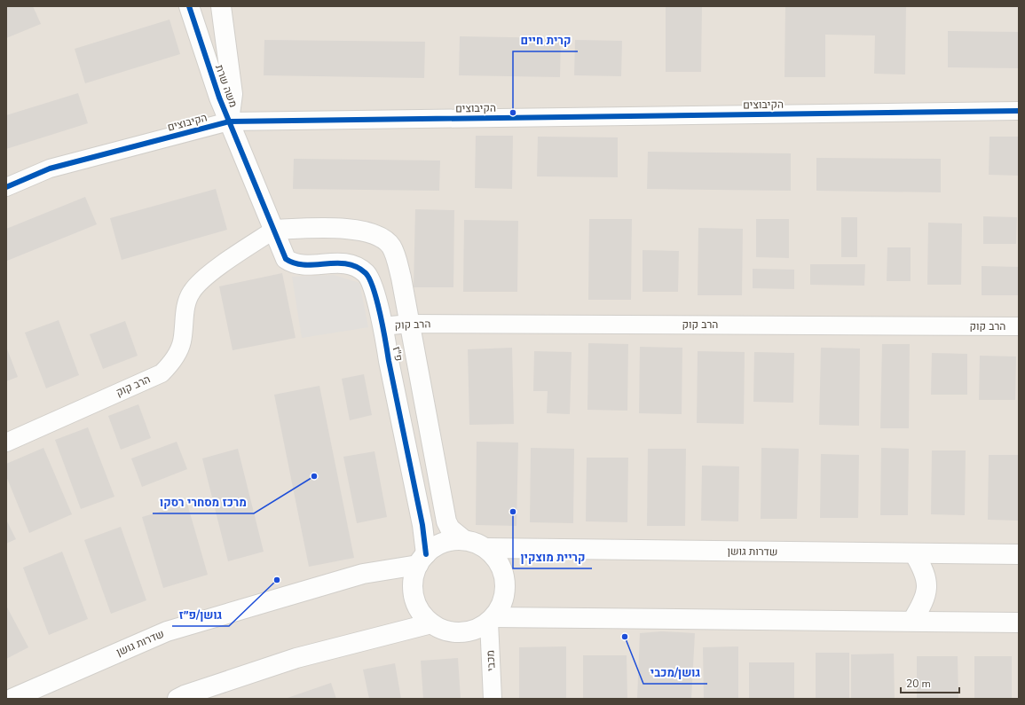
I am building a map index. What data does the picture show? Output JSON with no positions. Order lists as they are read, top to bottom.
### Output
{
  "streets": {
    "street": [
      "משה שרת",
      "הקיבוצים",
      "הרב קוק",
      "פ\"ז",
      "שדרות גושן",
      "מכבי"
    ]
  },
  "crossings": [
    ["משה שרת", "הקיבוצים"],
    ["משה שרת", "הרב קוק"],
    ["משה שרת", "פ\"ז"],
    ["הרב קוק", "פ\"ז"],
    ["פ\"ז", "שדרות גושן"],
    ["פ\"ז", "מכבי"],
    ["שדרות גושן", "מכבי"]
  ],
  "places": [
    "קרית חיים",
    "מרכז מסחרי רסקו",
    "קריית מוצקין",
    "גושן/פ״ז",
    "גושן/מכבי"
  ],
  "scale_bar": "20 m"
}
